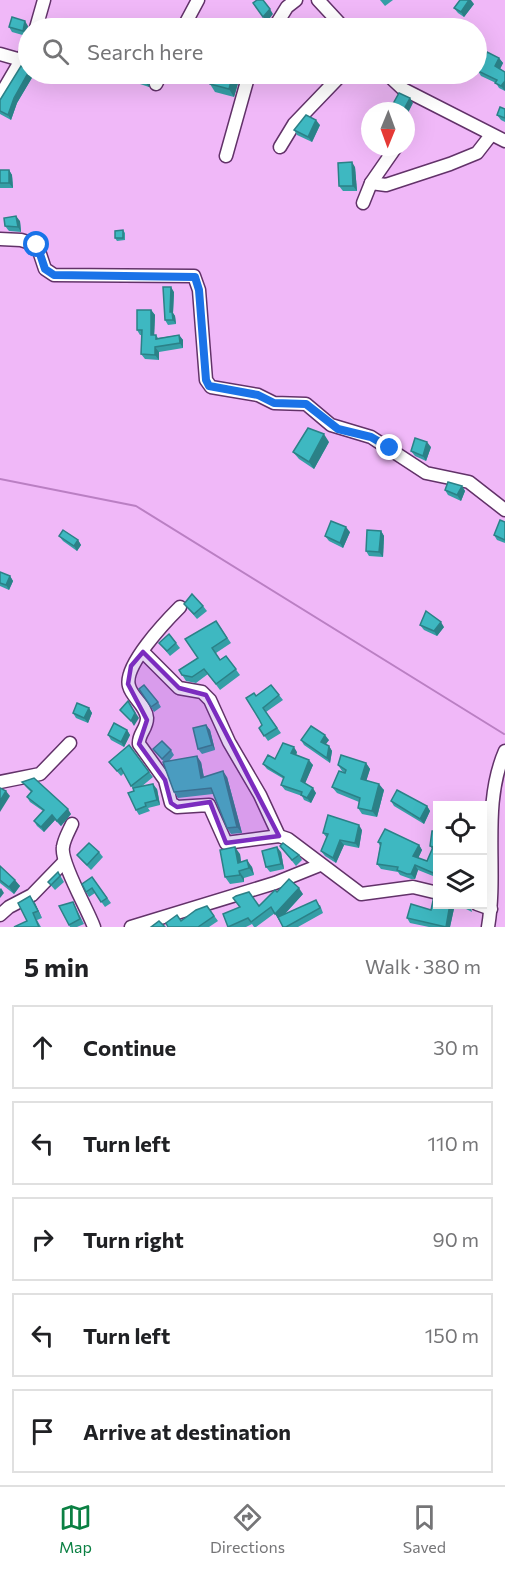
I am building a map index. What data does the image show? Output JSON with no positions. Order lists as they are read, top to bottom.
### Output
{
  "north": "bottom",
  "page": {
    "search": "Search here",
    "heading": ["5 min", "Walk · 380 m"],
    "list": [
      ["Continue", "30 m"],
      ["Turn left", "110 m"],
      ["Turn right", "90 m"],
      ["Turn left", "150 m"],
      "Arrive at destination"
    ],
    "nav": ["Map", "Directions", "Saved"]
  }
}
